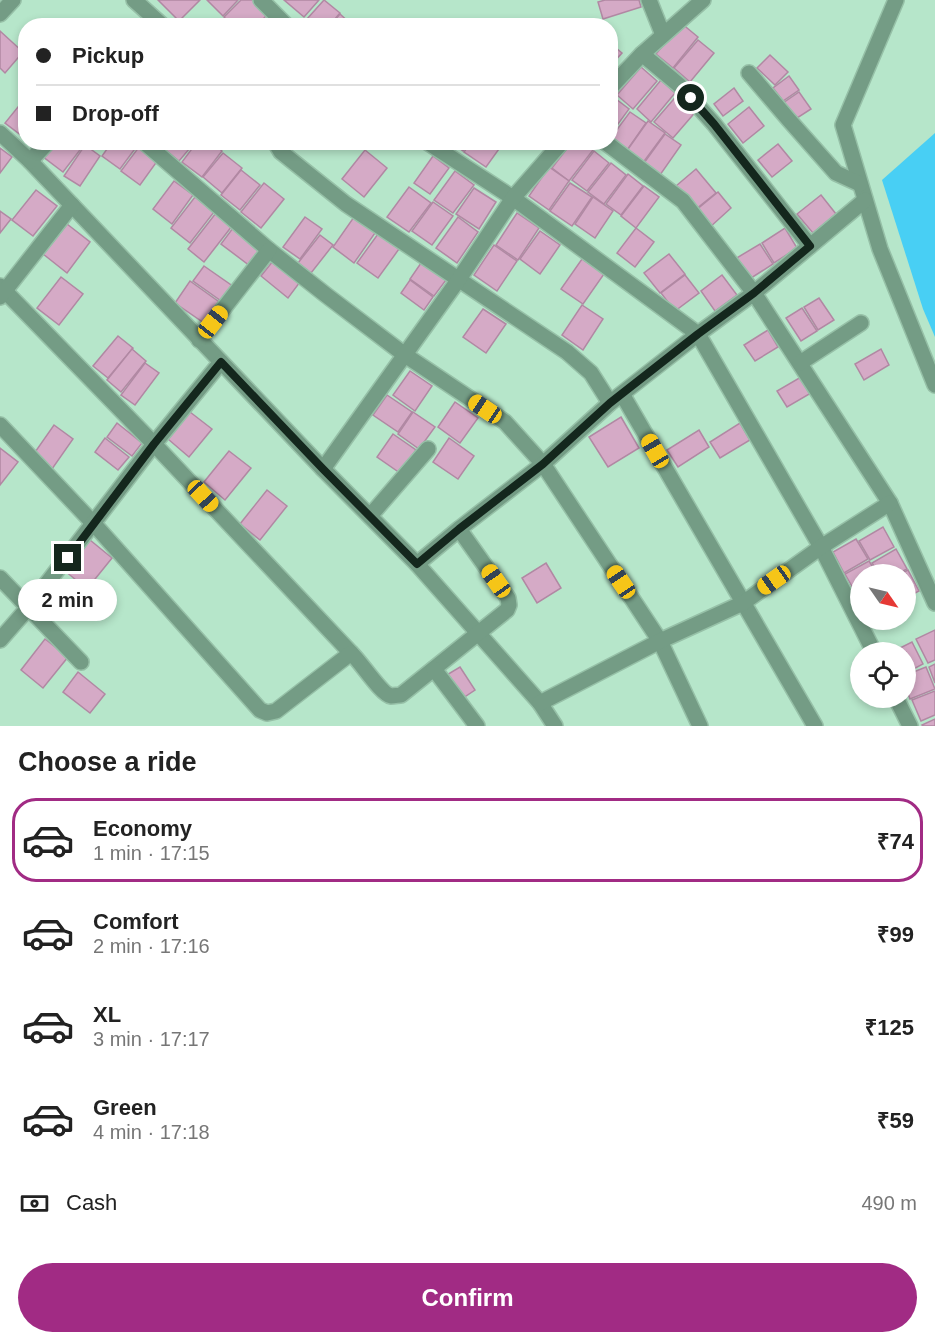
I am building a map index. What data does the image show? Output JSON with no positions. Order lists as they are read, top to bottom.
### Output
{
  "north": "bottom right",
  "page": {
    "banner": ["Pickup", "Drop-off"],
    "bubble": "2 min",
    "heading": "Choose a ride",
    "list": [
      {
        "name": "Economy",
        "note": "1 min · 17:15",
        "value": "₹74"
      },
      {
        "name": "Comfort",
        "note": "2 min · 17:16",
        "value": "₹99"
      },
      {
        "name": "XL",
        "note": "3 min · 17:17",
        "value": "₹125"
      },
      {
        "name": "Green",
        "note": "4 min · 17:18",
        "value": "₹59"
      }
    ],
    "pay": ["Cash", "490 m"],
    "buttons": "Confirm"
  }
}
